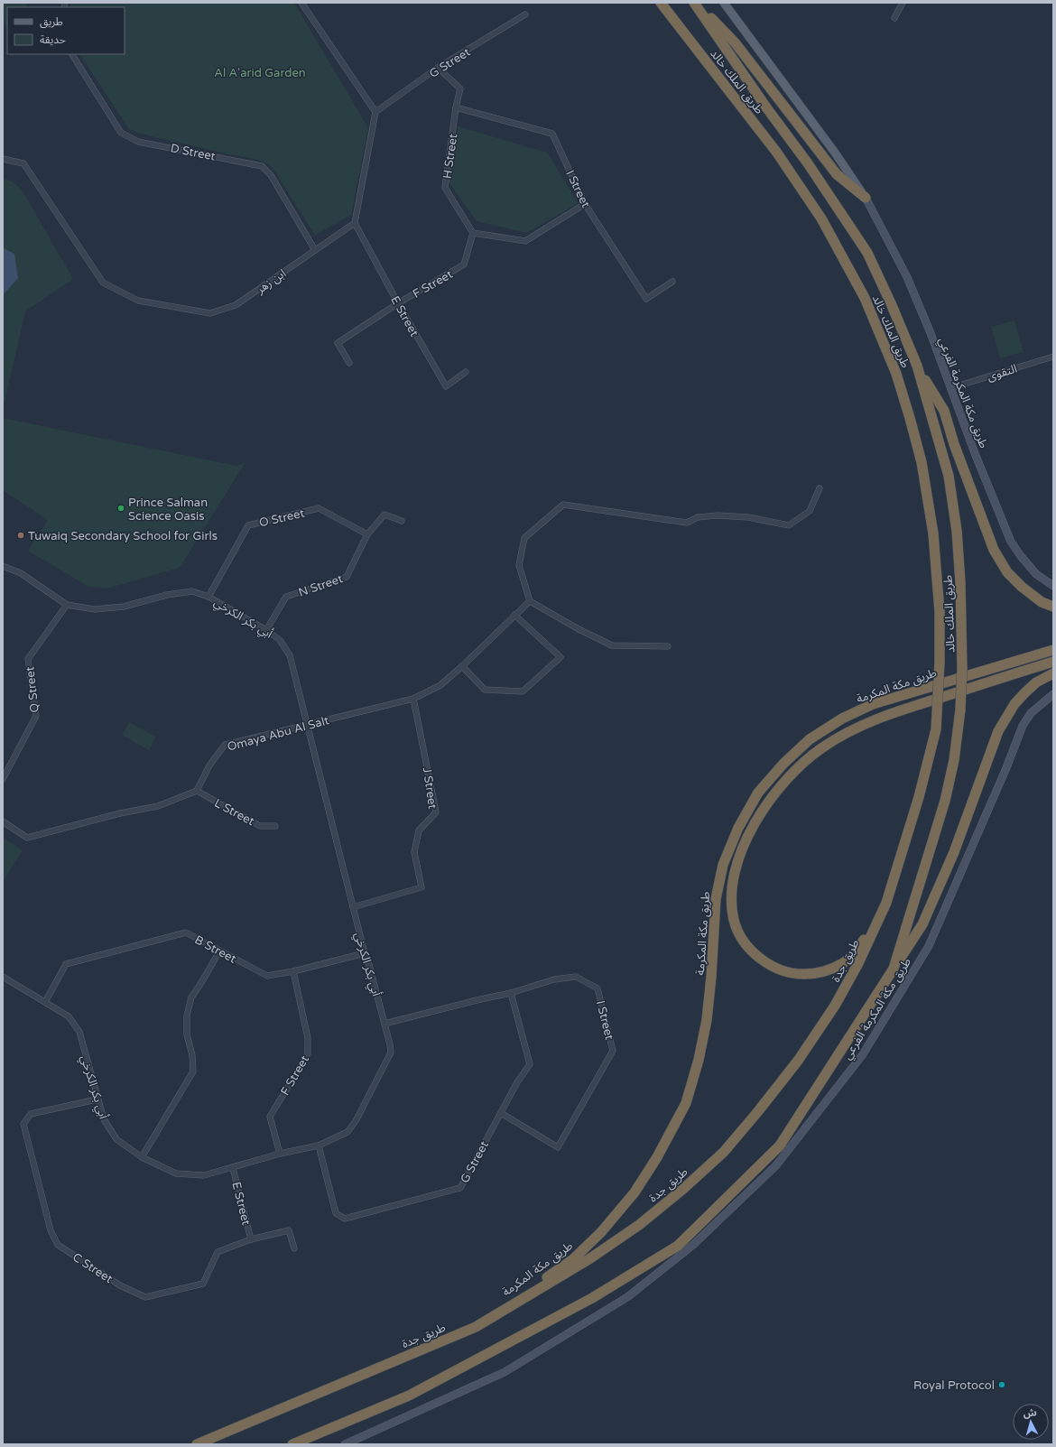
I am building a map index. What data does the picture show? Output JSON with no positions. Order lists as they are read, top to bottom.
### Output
{
  "streets": {
    "highway": ["طريق الملك خالد", "طريق مكة المكرمة", "طريق جدة"],
    "street": [
      "G Street",
      "D Street",
      "H Street",
      "I Street",
      "ابن زهر",
      "F Street",
      "E Street",
      "التقوى",
      "طريق مكة المكرمة الفرعي",
      "O Street",
      "N Street",
      "أبي بكر الكرخي",
      "Q Street",
      "Omaya Abu Al Salt",
      "J Street",
      "L Street",
      "B Street",
      "C Street"
    ]
  },
  "crossings": [
    ["G Street", "H Street"],
    ["G Street", "I Street"],
    ["G Street", "أبي بكر الكرخي"],
    ["طريق الملك خالد", "طريق جدة"],
    ["D Street", "ابن زهر"],
    ["H Street", "I Street"],
    ["H Street", "F Street"],
    ["I Street", "أبي بكر الكرخي"],
    ["ابن زهر", "E Street"],
    ["F Street", "E Street"],
    ["F Street", "أبي بكر الكرخي"],
    ["F Street", "B Street"],
    ["E Street", "أبي بكر الكرخي"],
    ["E Street", "C Street"],
    ["التقوى", "طريق مكة المكرمة الفرعي"],
    ["O Street", "N Street"],
    ["O Street", "أبي بكر الكرخي"],
    ["N Street", "أبي بكر الكرخي"],
    ["أبي بكر الكرخي", "Q Street"],
    ["أبي بكر الكرخي", "Omaya Abu Al Salt"],
    ["أبي بكر الكرخي", "J Street"],
    ["أبي بكر الكرخي", "B Street"],
    ["أبي بكر الكرخي", "C Street"],
    ["طريق مكة المكرمة", "طريق جدة"],
    ["Omaya Abu Al Salt", "J Street"],
    ["Omaya Abu Al Salt", "L Street"]
  ],
  "parks": ["Al A'arid Garden"],
  "places": ["Prince Salman Science Oasis", "Tuwaiq Secondary School for Girls", "Royal Protocol"],
  "legend": ["طريق", "حديقة"],
  "north": "top"
}
